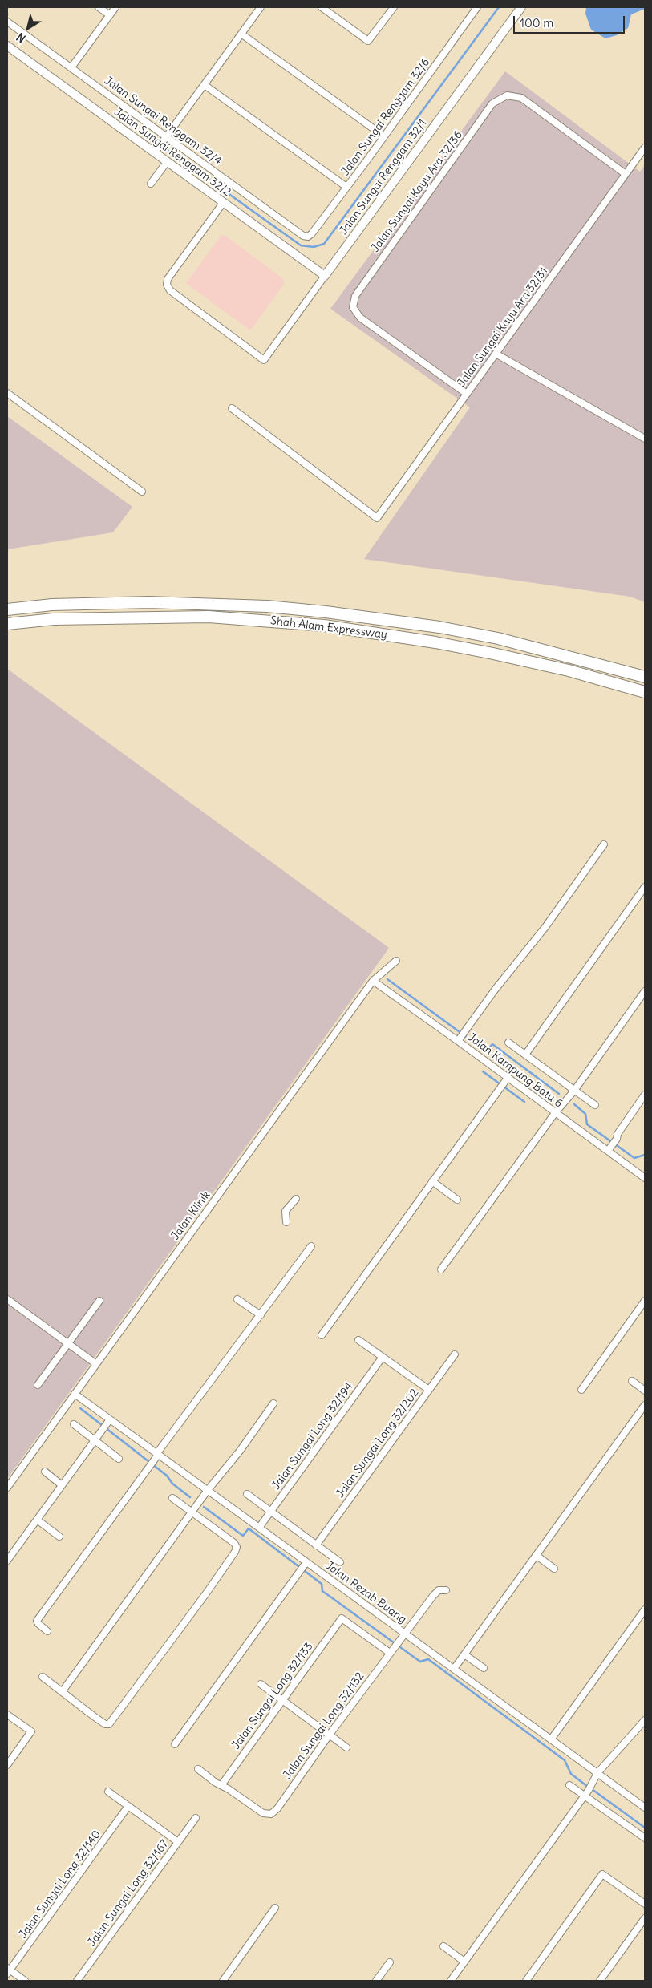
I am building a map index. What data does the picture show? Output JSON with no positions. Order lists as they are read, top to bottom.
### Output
{
  "streets": {
    "highway": ["Shah Alam Expressway"],
    "street": [
      "Jalan Sungai Renggam 32/6",
      "Jalan Sungai Renggam 32/4",
      "Jalan Sungai Renggam 32/2",
      "Jalan Sungai Renggam 32/1",
      "Jalan Sungai Kayu Ara 32/36",
      "Jalan Sungai Kayu Ara 32/31",
      "Jalan Kampung Batu 6",
      "Jalan Klinik",
      "Jalan Sungai Long 32/194",
      "Jalan Sungai Long 32/202",
      "Jalan Rezab Buang",
      "Jalan Sungai Long 32/133",
      "Jalan Sungai Long 32/132",
      "Jalan Sungai Long 32/140",
      "Jalan Sungai Long 32/167"
    ]
  },
  "crossings": [
    ["Jalan Sungai Renggam 32/6", "Jalan Sungai Renggam 32/4"],
    ["Jalan Sungai Renggam 32/2", "Jalan Sungai Renggam 32/1"],
    ["Jalan Sungai Kayu Ara 32/36", "Jalan Sungai Kayu Ara 32/31"],
    ["Jalan Kampung Batu 6", "Jalan Klinik"],
    ["Jalan Klinik", "Jalan Rezab Buang"],
    ["Jalan Sungai Long 32/194", "Jalan Rezab Buang"],
    ["Jalan Rezab Buang", "Jalan Sungai Long 32/132"],
    ["Jalan Sungai Long 32/133", "Jalan Sungai Long 32/132"]
  ],
  "scale_bar": "100 m",
  "north": "bottom left"
}
